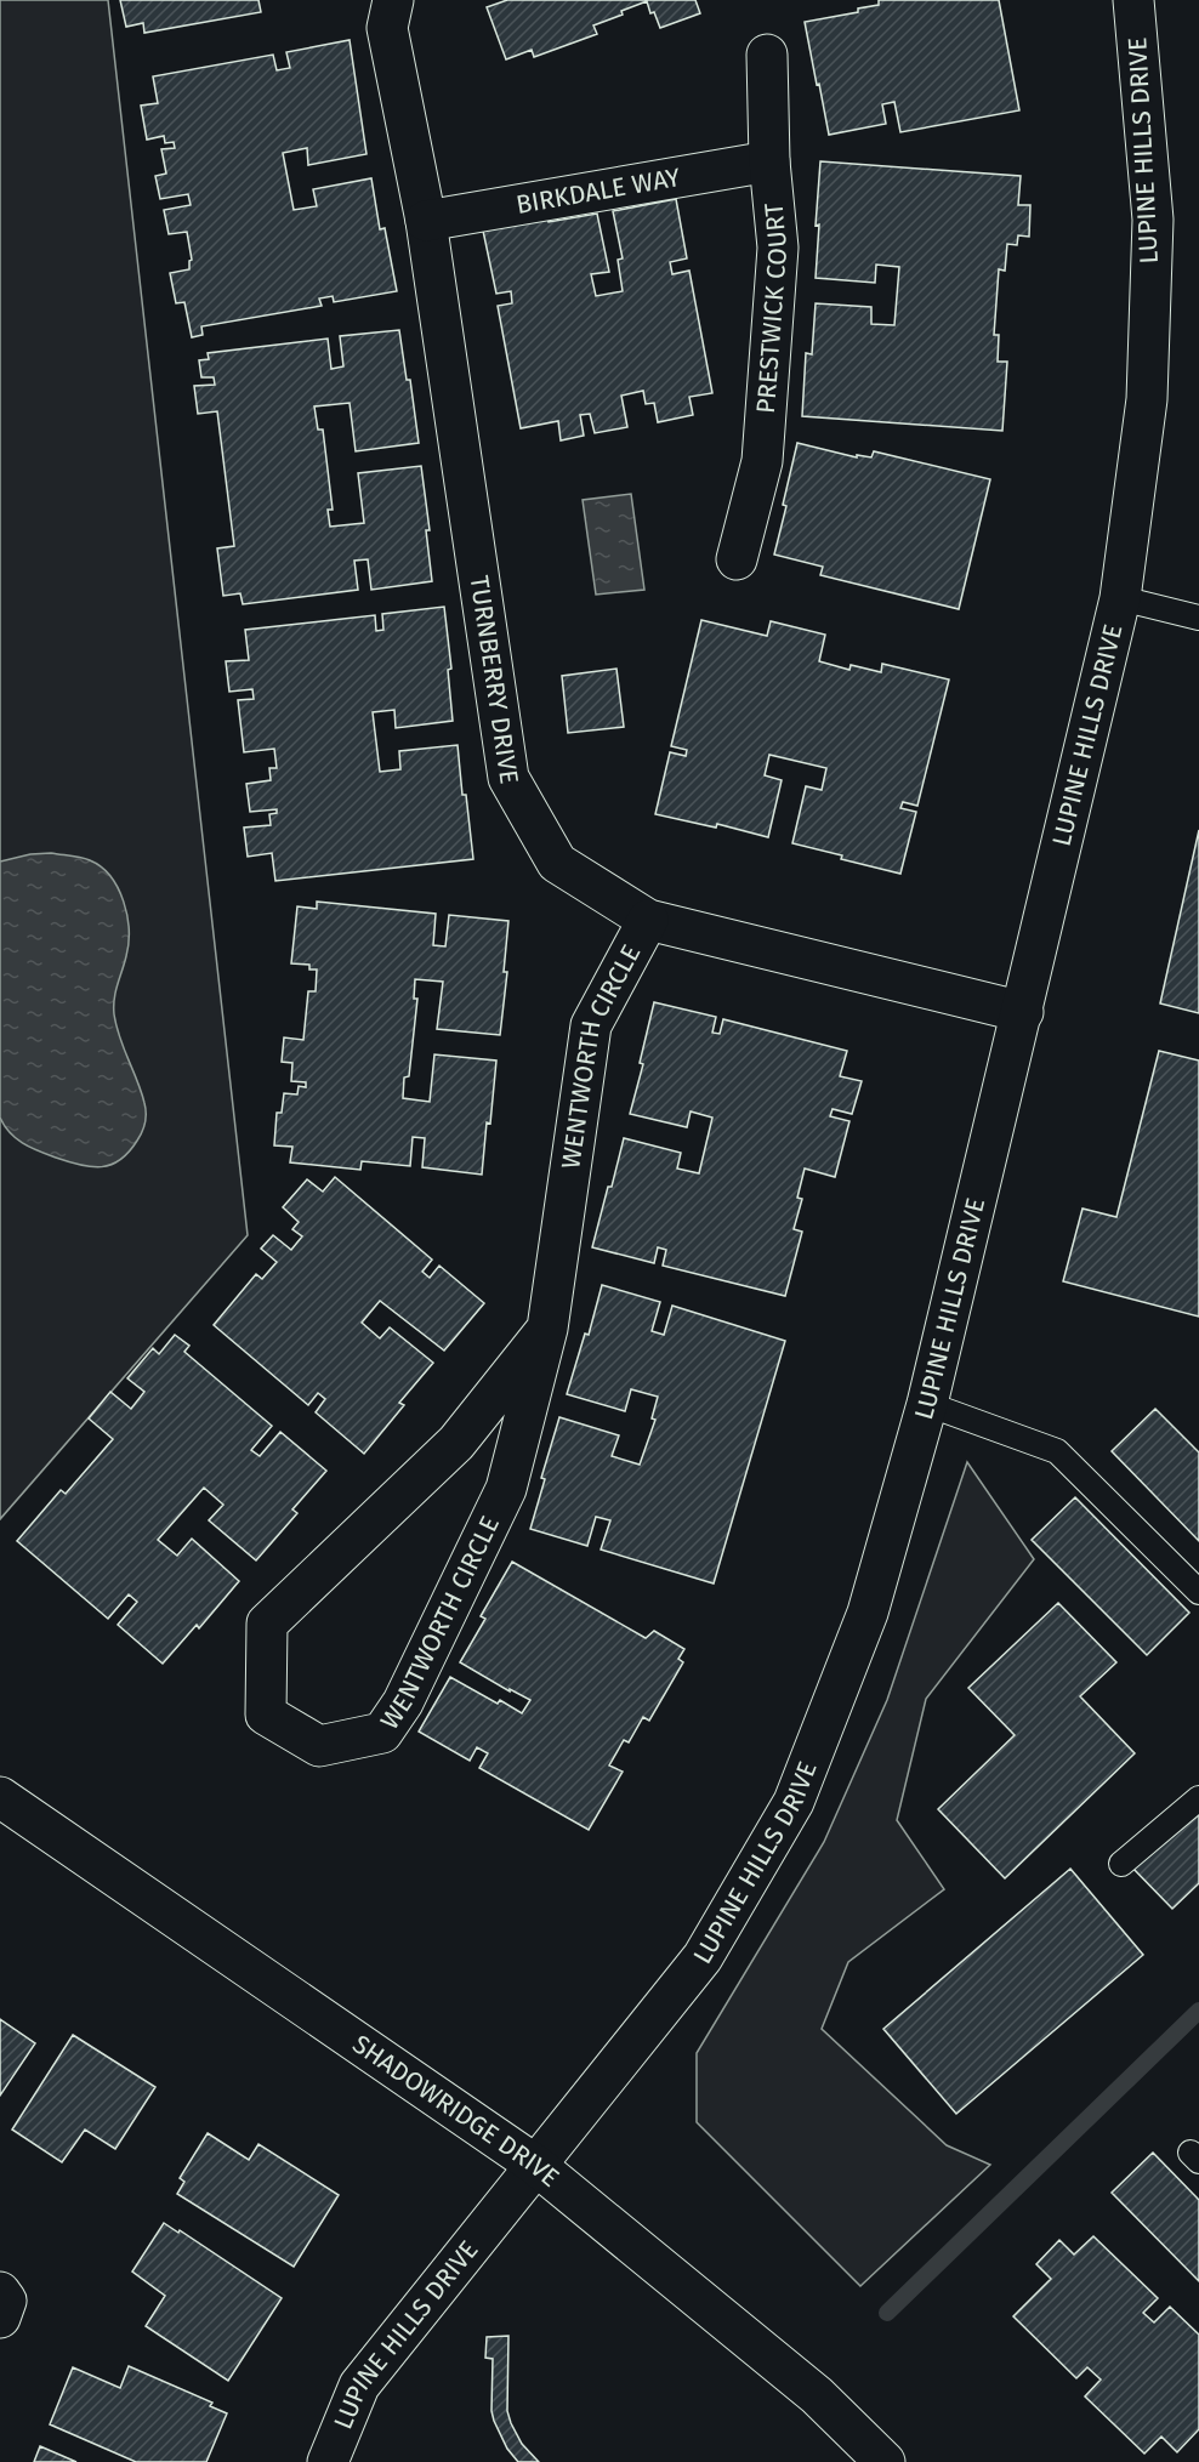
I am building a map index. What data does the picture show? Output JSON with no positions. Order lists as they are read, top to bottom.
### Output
{
  "streets": {
    "street": [
      "LUPINE HILLS DRIVE",
      "BIRKDALE WAY",
      "PRESTWICK COURT",
      "TURNBERRY DRIVE",
      "WENTWORTH CIRCLE",
      "SHADOWRIDGE DRIVE"
    ]
  },
  "crossings": [
    ["LUPINE HILLS DRIVE", "TURNBERRY DRIVE"],
    ["LUPINE HILLS DRIVE", "SHADOWRIDGE DRIVE"],
    ["BIRKDALE WAY", "PRESTWICK COURT"],
    ["BIRKDALE WAY", "TURNBERRY DRIVE"],
    ["TURNBERRY DRIVE", "WENTWORTH CIRCLE"]
  ]
}
